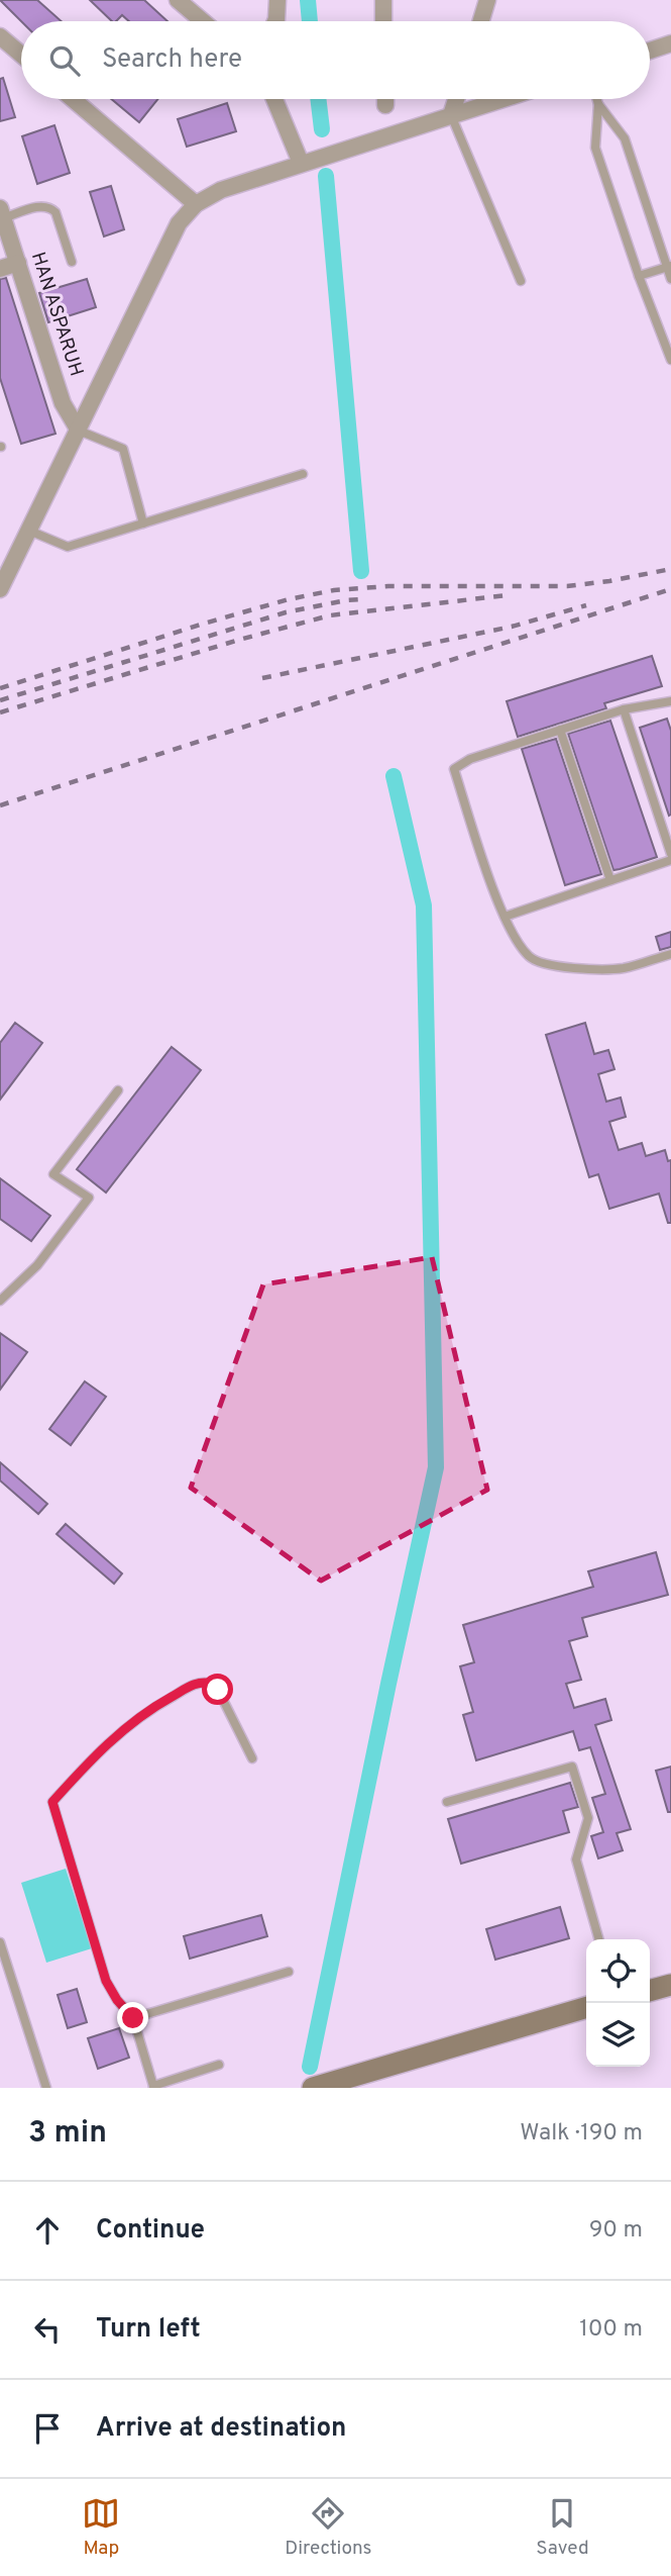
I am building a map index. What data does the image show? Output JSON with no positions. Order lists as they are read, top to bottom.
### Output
{
  "streets": {
    "street": ["HAN ASPARUH"]
  },
  "page": {
    "search": "Search here",
    "heading": ["3 min", "Walk · 190 m"],
    "list": [
      ["Continue", "90 m"],
      ["Turn left", "100 m"],
      "Arrive at destination"
    ],
    "nav": ["Map", "Directions", "Saved"]
  }
}
